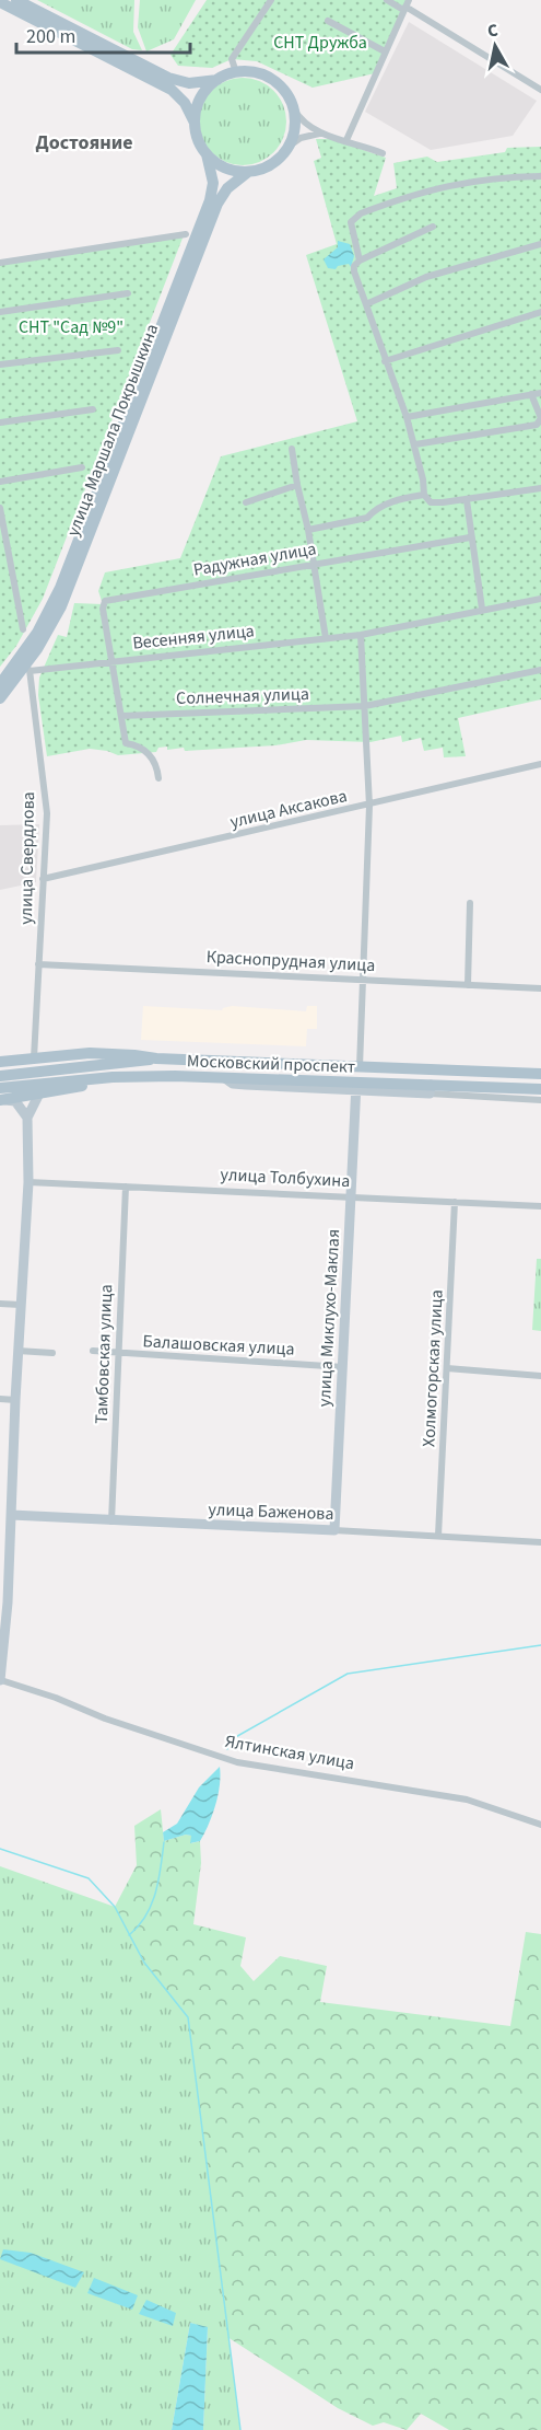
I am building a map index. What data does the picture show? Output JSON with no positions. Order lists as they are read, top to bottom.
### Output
{
  "streets": {
    "main road": ["улица Маршала Покрышкина", "Московский проспект"],
    "street": [
      "Радужная улица",
      "Весенняя улица",
      "Солнечная улица",
      "улица Аксакова",
      "улица Свердлова",
      "Краснопрудная улица",
      "улица Толбухина",
      "улица Миклухо-Маклая",
      "Балашовская улица",
      "Тамбовская улица",
      "Холмогорская улица",
      "улица Баженова",
      "Ялтинская улица"
    ]
  },
  "crossings": [
    ["улица Маршала Покрышкина", "Весенняя улица"],
    ["улица Маршала Покрышкина", "улица Свердлова"],
    ["Радужная улица", "Весенняя улица"],
    ["Радужная улица", "Солнечная улица"],
    ["Весенняя улица", "улица Свердлова"],
    ["улица Аксакова", "улица Свердлова"],
    ["улица Свердлова", "Краснопрудная улица"],
    ["Московский проспект", "улица Миклухо-Маклая"],
    ["улица Толбухина", "улица Миклухо-Маклая"],
    ["улица Толбухина", "Тамбовская улица"],
    ["улица Толбухина", "Холмогорская улица"],
    ["улица Миклухо-Маклая", "Балашовская улица"],
    ["улица Миклухо-Маклая", "улица Баженова"],
    ["Балашовская улица", "Тамбовская улица"],
    ["Тамбовская улица", "улица Баженова"],
    ["Холмогорская улица", "улица Баженова"]
  ],
  "districts": ["Достояние"],
  "parks": ["СНТ Дружба", "СНТ \"Сад №9\""],
  "scale_bar": "200 m",
  "north": "top"
}
